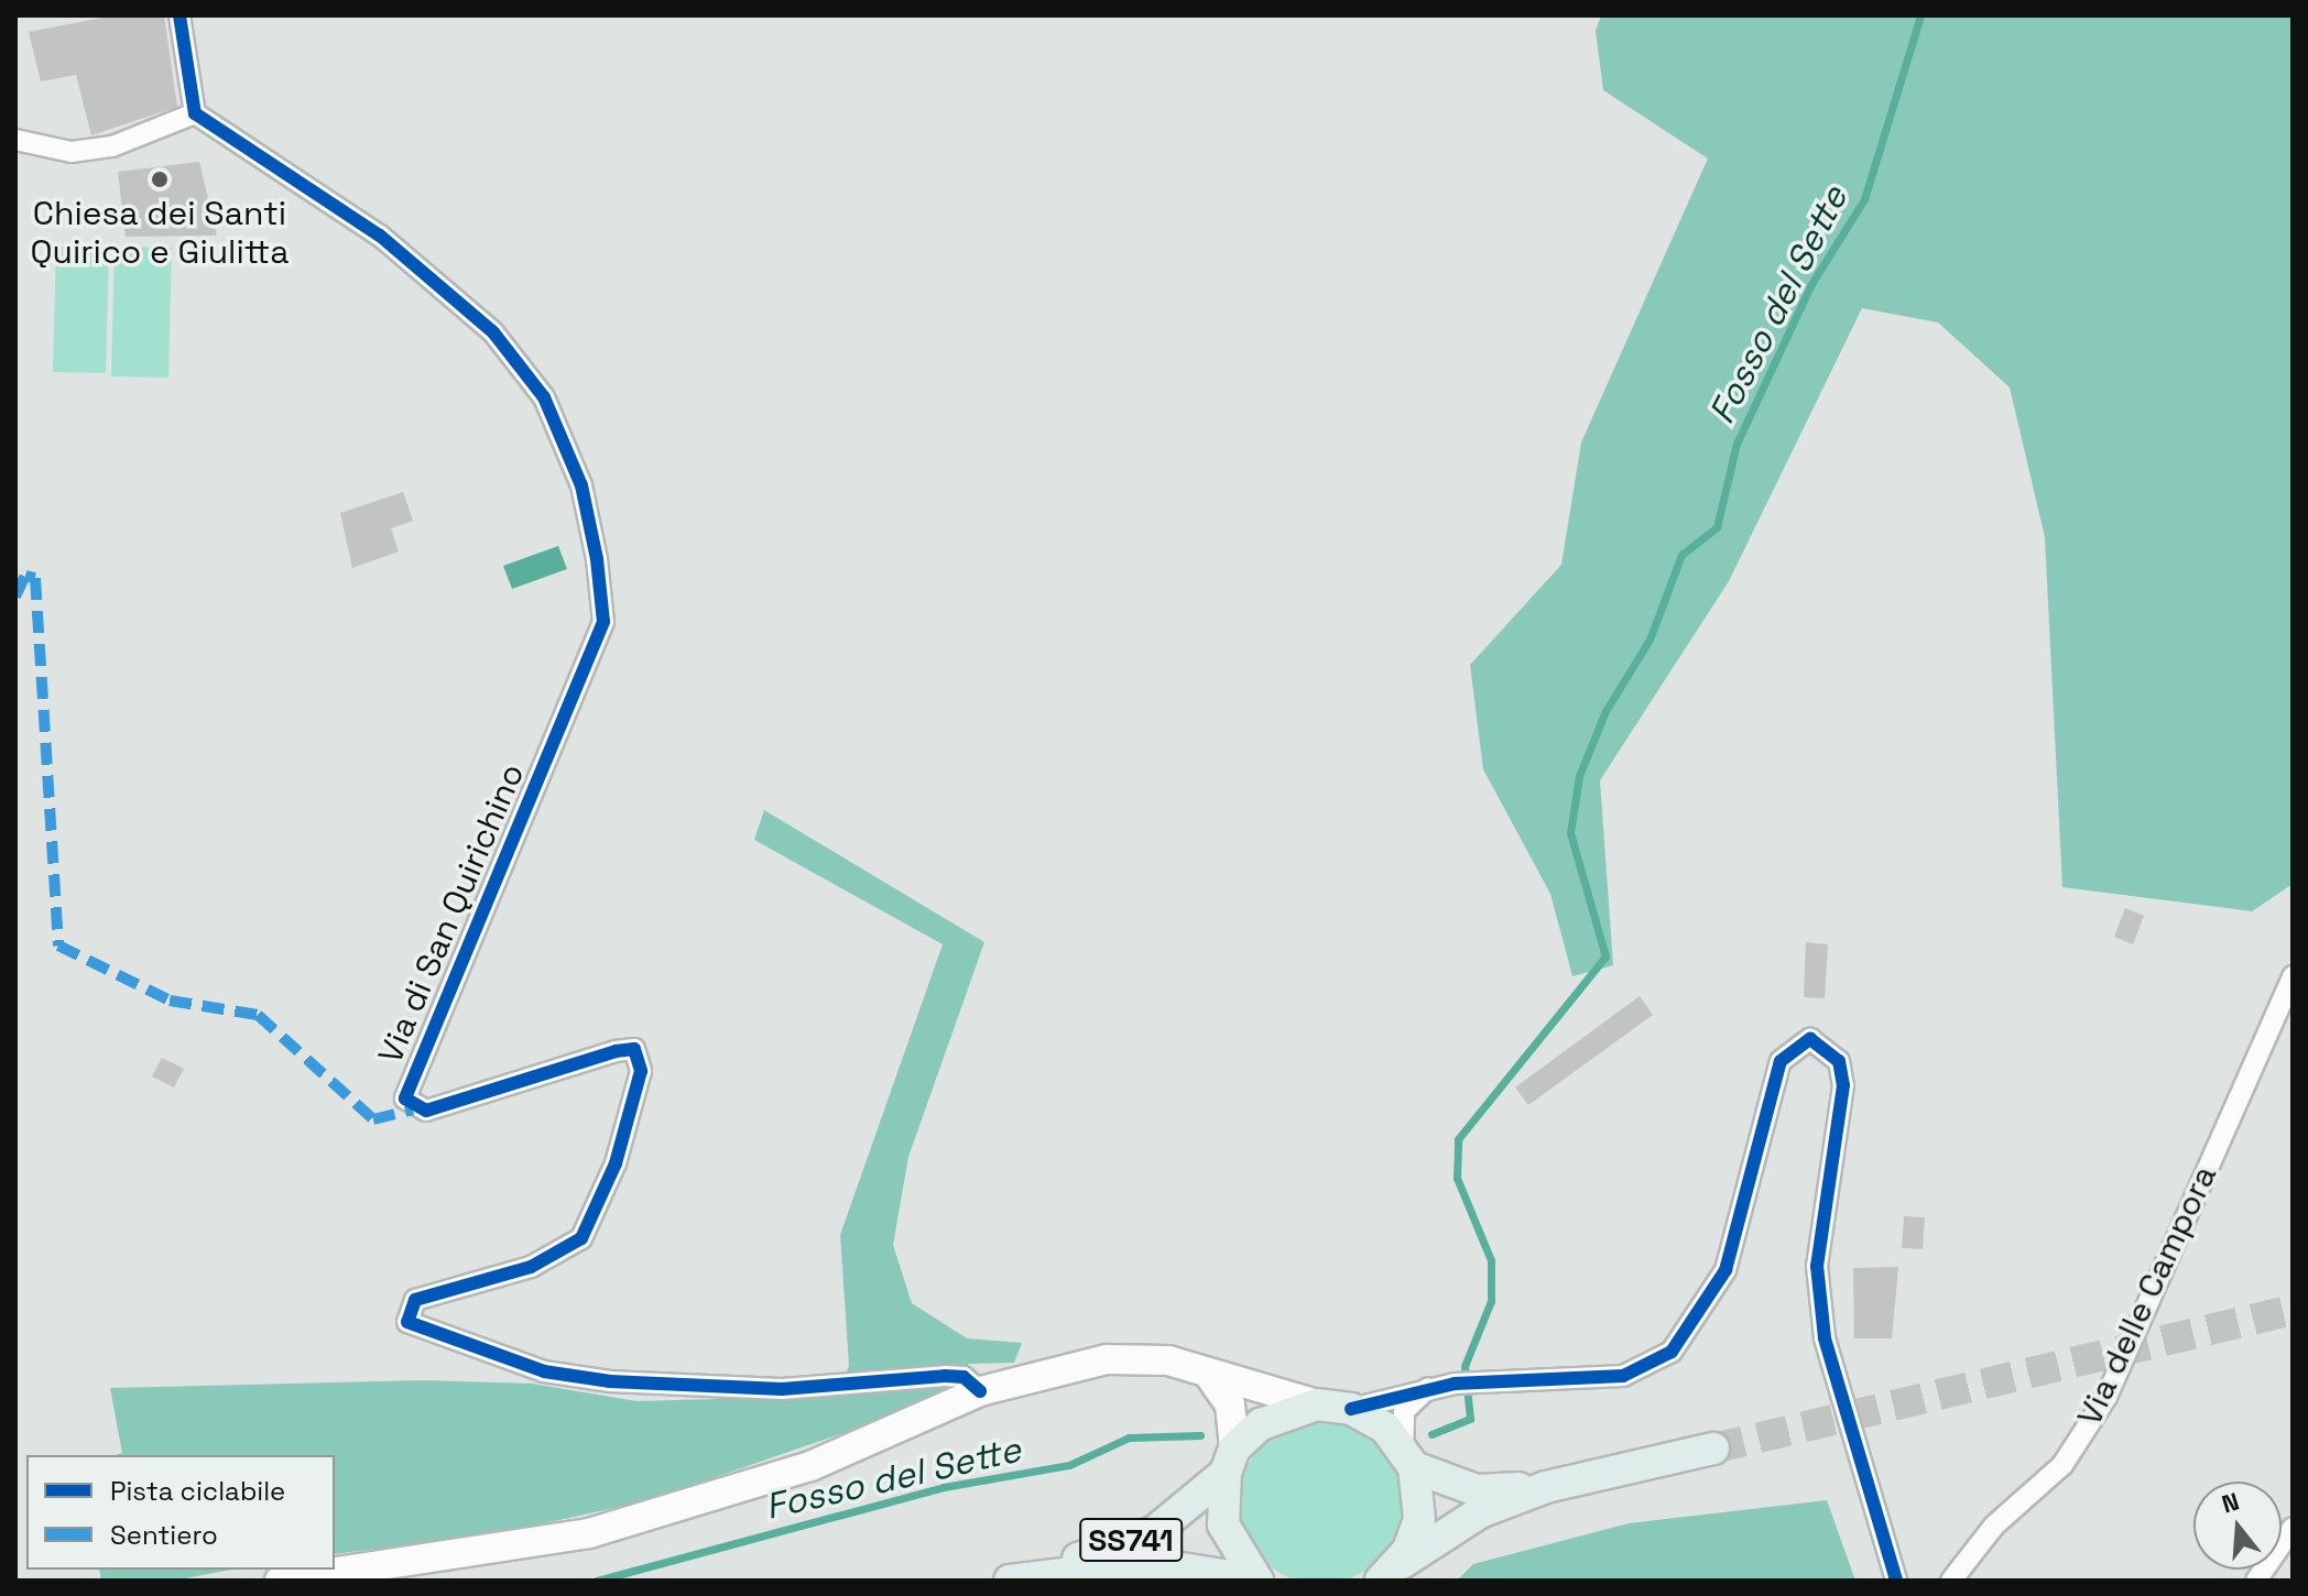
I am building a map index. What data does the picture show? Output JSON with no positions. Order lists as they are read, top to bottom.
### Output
{
  "streets": {
    "main road": ["SS741"],
    "street": ["Via di San Quirichino", "Via delle Campora"]
  },
  "water": ["Fosso del Sette"],
  "places": ["Chiesa dei Santi Quirico e Giulitta"],
  "legend": ["Pista ciclabile", "Sentiero"],
  "north": "top"
}
